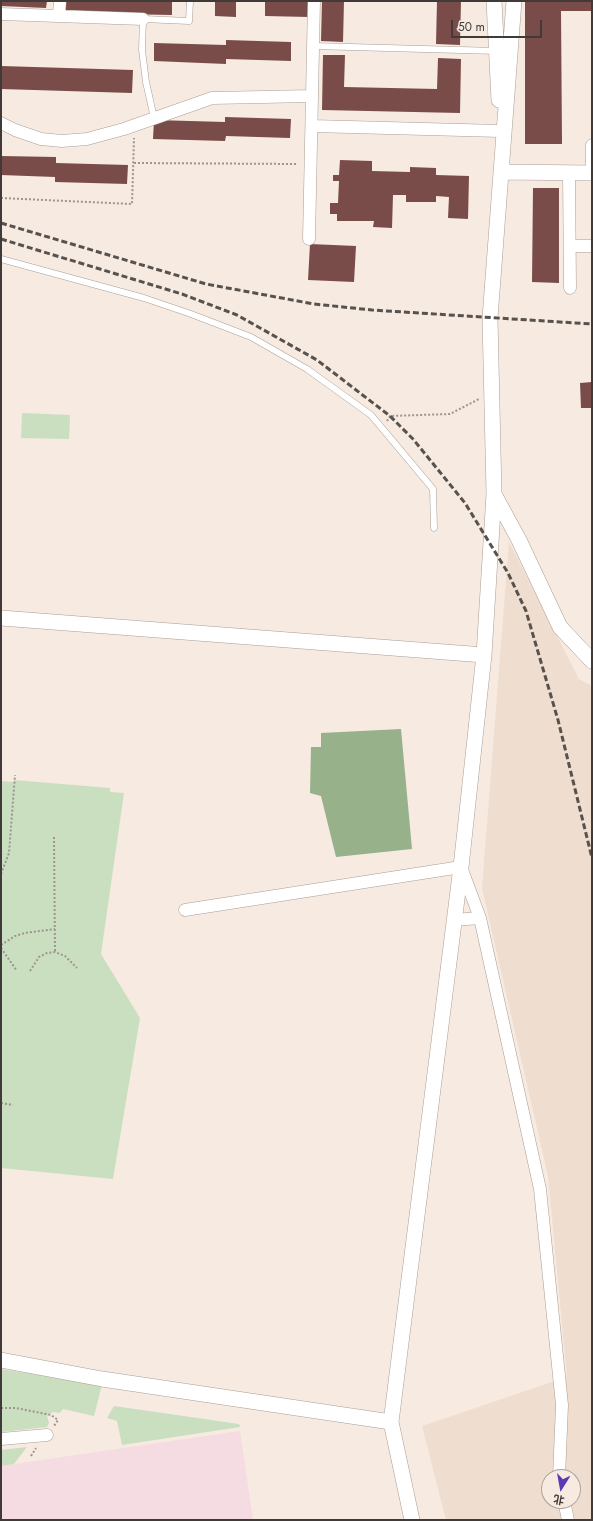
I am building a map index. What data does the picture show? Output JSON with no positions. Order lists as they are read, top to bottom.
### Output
{
  "scale_bar": "50 m",
  "north": "bottom"
}
